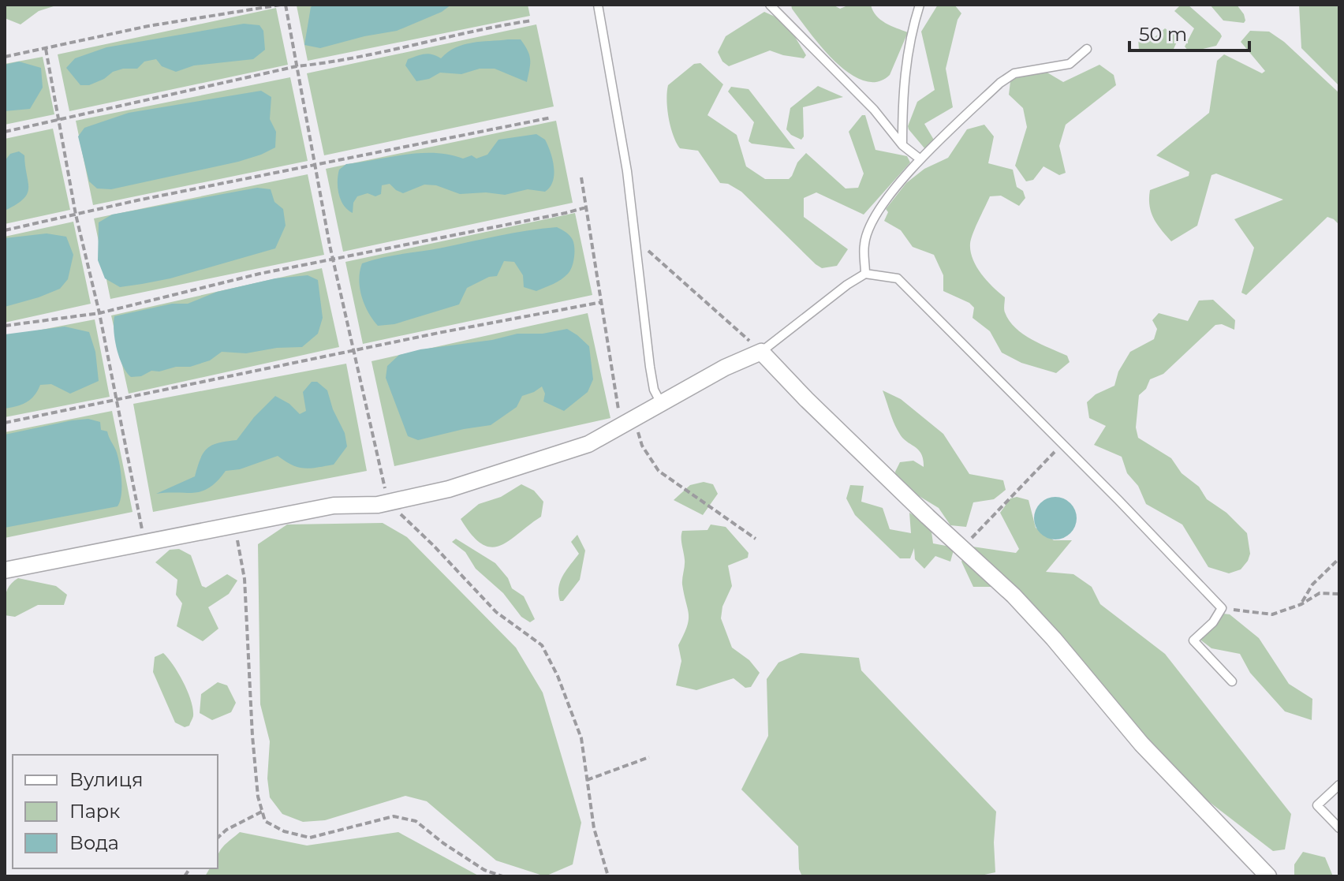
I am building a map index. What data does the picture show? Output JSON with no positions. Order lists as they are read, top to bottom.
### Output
{
  "legend": ["Вулиця", "Парк", "Вода"],
  "scale_bar": "50 m"
}
